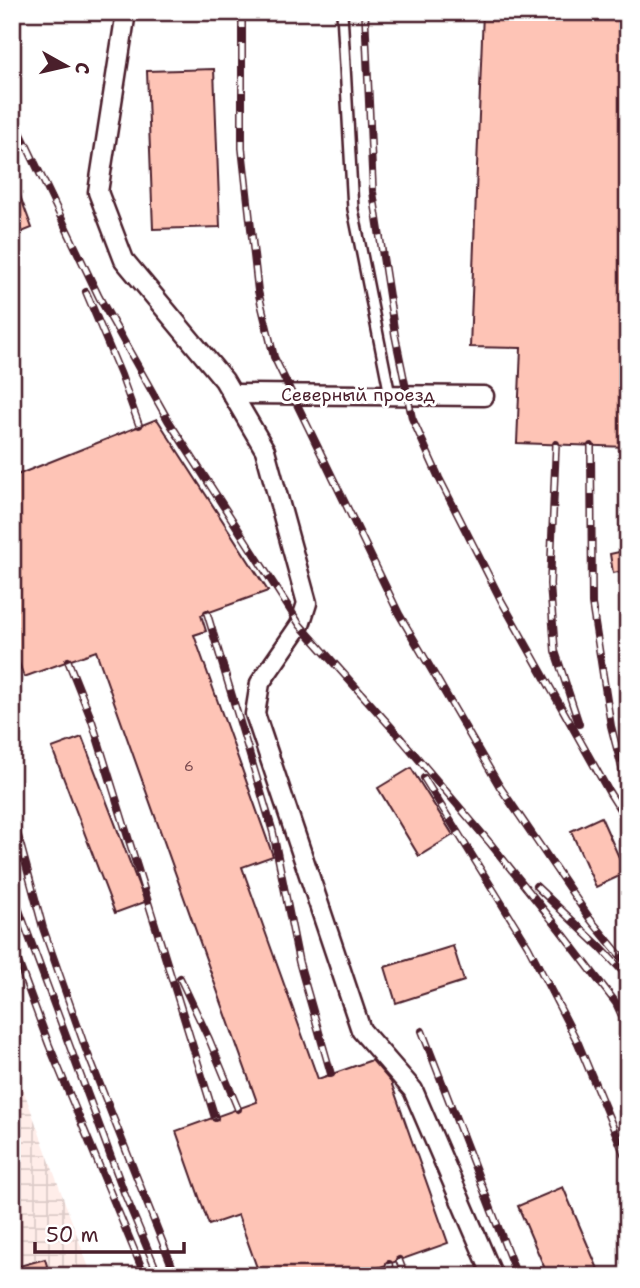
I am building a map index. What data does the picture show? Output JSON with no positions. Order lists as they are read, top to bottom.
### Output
{
  "streets": {
    "street": ["Северный проезд"]
  },
  "house_numbers": ["6"],
  "scale_bar": "50 m",
  "north": "right"
}
